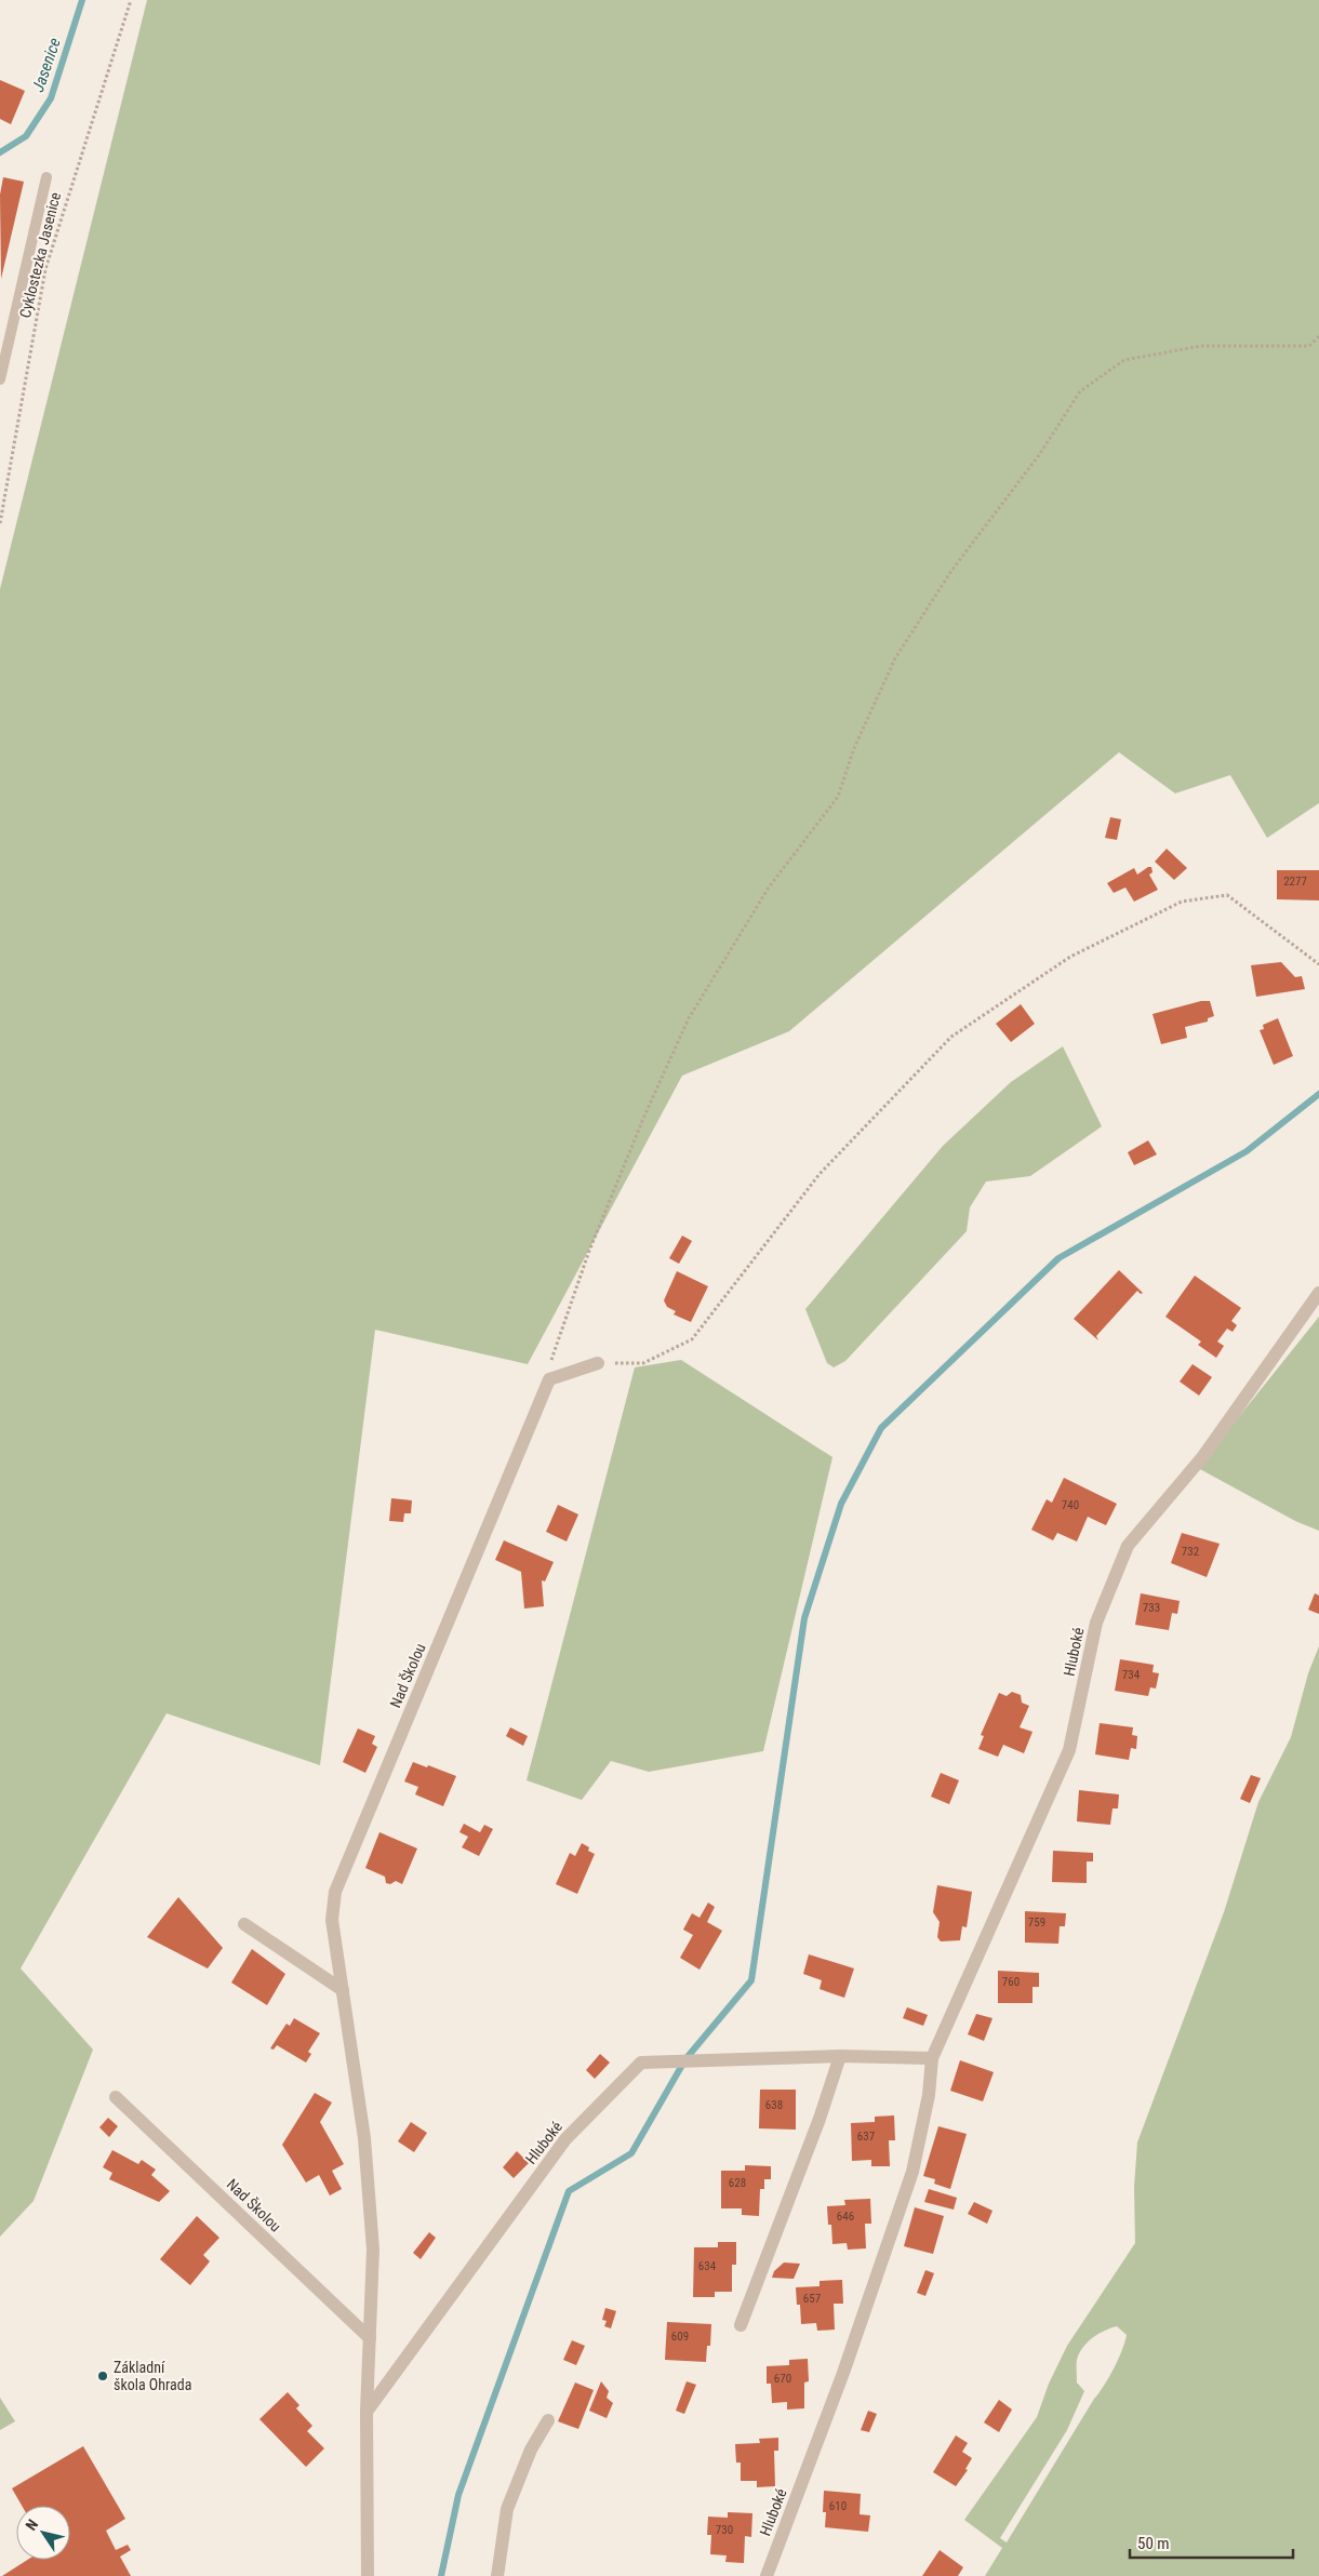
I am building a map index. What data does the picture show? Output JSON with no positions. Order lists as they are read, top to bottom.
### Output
{
  "streets": {
    "street": ["Hluboké", "Nad Školou"],
    "path": ["Cyklostezka Jasenice"]
  },
  "crossings": [
    ["Hluboké", "Nad Školou"]
  ],
  "water": ["Jasenice"],
  "places": ["Základní škola Ohrada"],
  "house_numbers": [
    "2277",
    "740",
    "732",
    "733",
    "734",
    "759",
    "760",
    "638",
    "637",
    "628",
    "646",
    "634",
    "657",
    "609",
    "670",
    "610",
    "730"
  ],
  "scale_bar": "50 m",
  "north": "top left"
}
